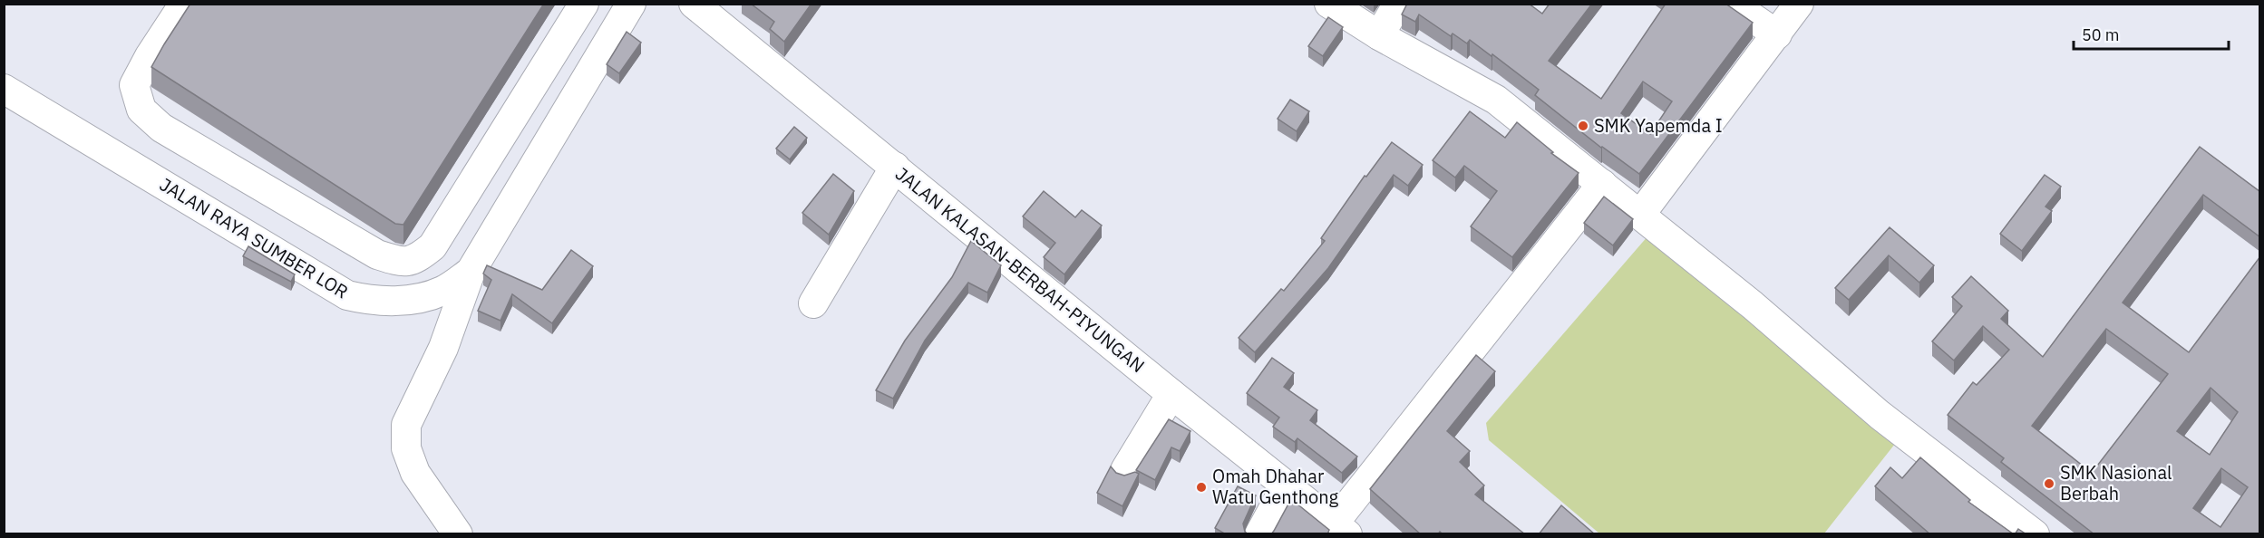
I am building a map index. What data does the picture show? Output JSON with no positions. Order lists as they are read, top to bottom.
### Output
{
  "streets": {
    "street": ["JALAN RAYA SUMBER LOR", "JALAN KALASAN-BERBAH-PIYUNGAN"]
  },
  "places": ["SMK Yapemda I", "SMK Nasional Berbah", "Omah Dhahar Watu Genthong"],
  "scale_bar": "50 m"
}
